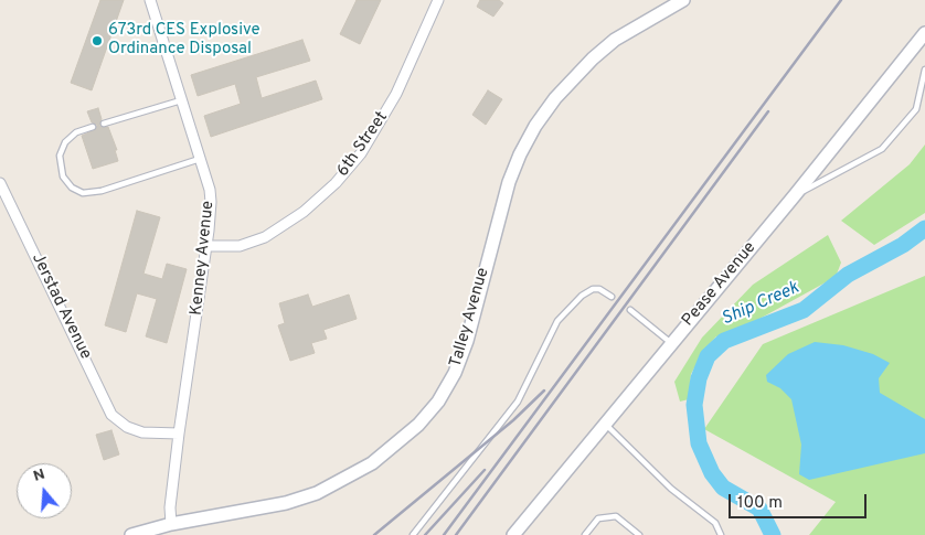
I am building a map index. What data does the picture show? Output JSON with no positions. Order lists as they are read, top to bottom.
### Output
{
  "streets": {
    "street": [
      "6th Street",
      "Kenney Avenue",
      "Pease Avenue",
      "Jerstad Avenue",
      "Talley Avenue"
    ]
  },
  "crossings": [
    ["6th Street", "Kenney Avenue"],
    ["Kenney Avenue", "Jerstad Avenue"],
    ["Kenney Avenue", "Talley Avenue"]
  ],
  "water": ["Ship Creek"],
  "places": ["673rd CES Explosive Ordinance Disposal"],
  "scale_bar": "100 m",
  "north": "top"
}
